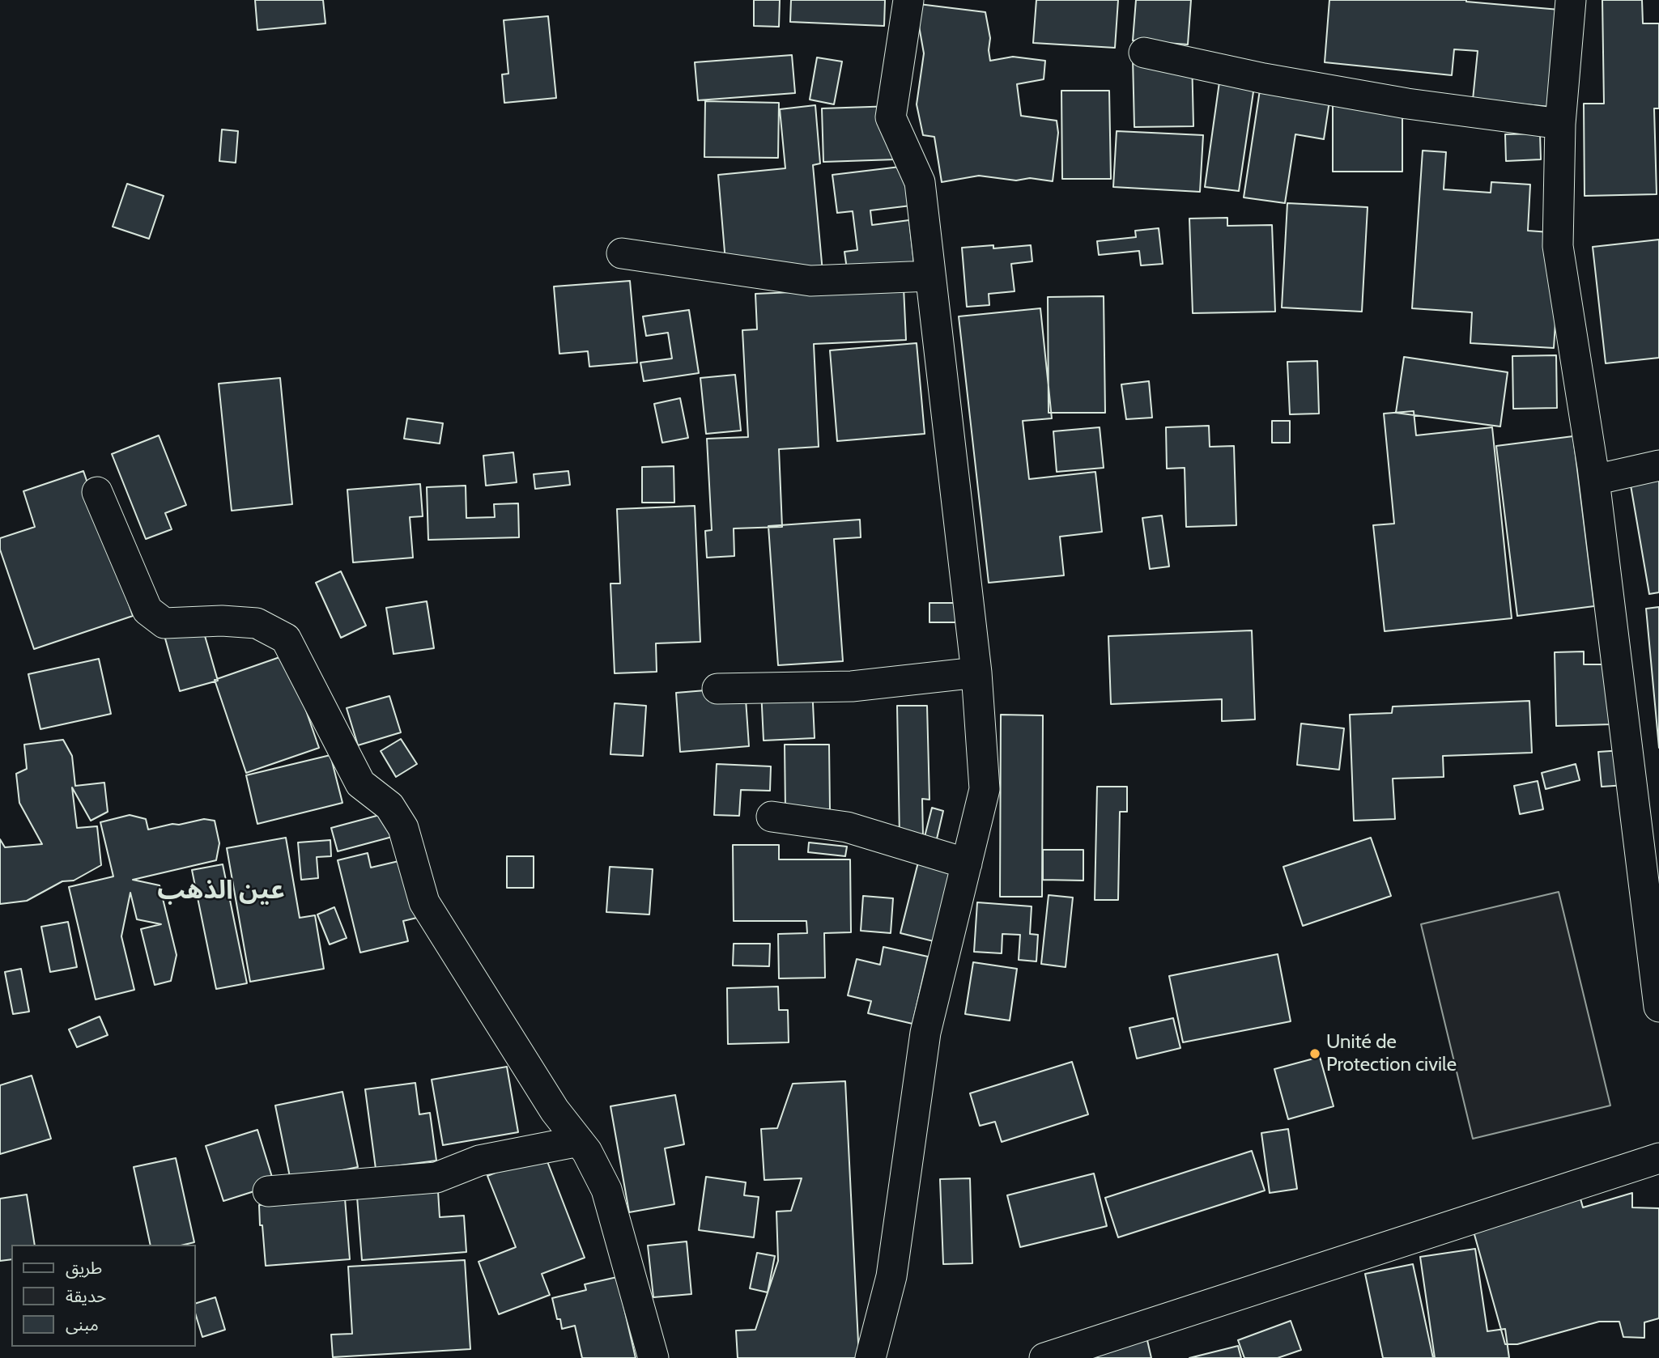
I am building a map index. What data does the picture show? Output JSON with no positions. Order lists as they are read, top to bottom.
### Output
{
  "districts": ["عين الذهب"],
  "places": ["Unité de Protection civile"],
  "legend": ["طريق", "حديقة", "مبنى"]
}
